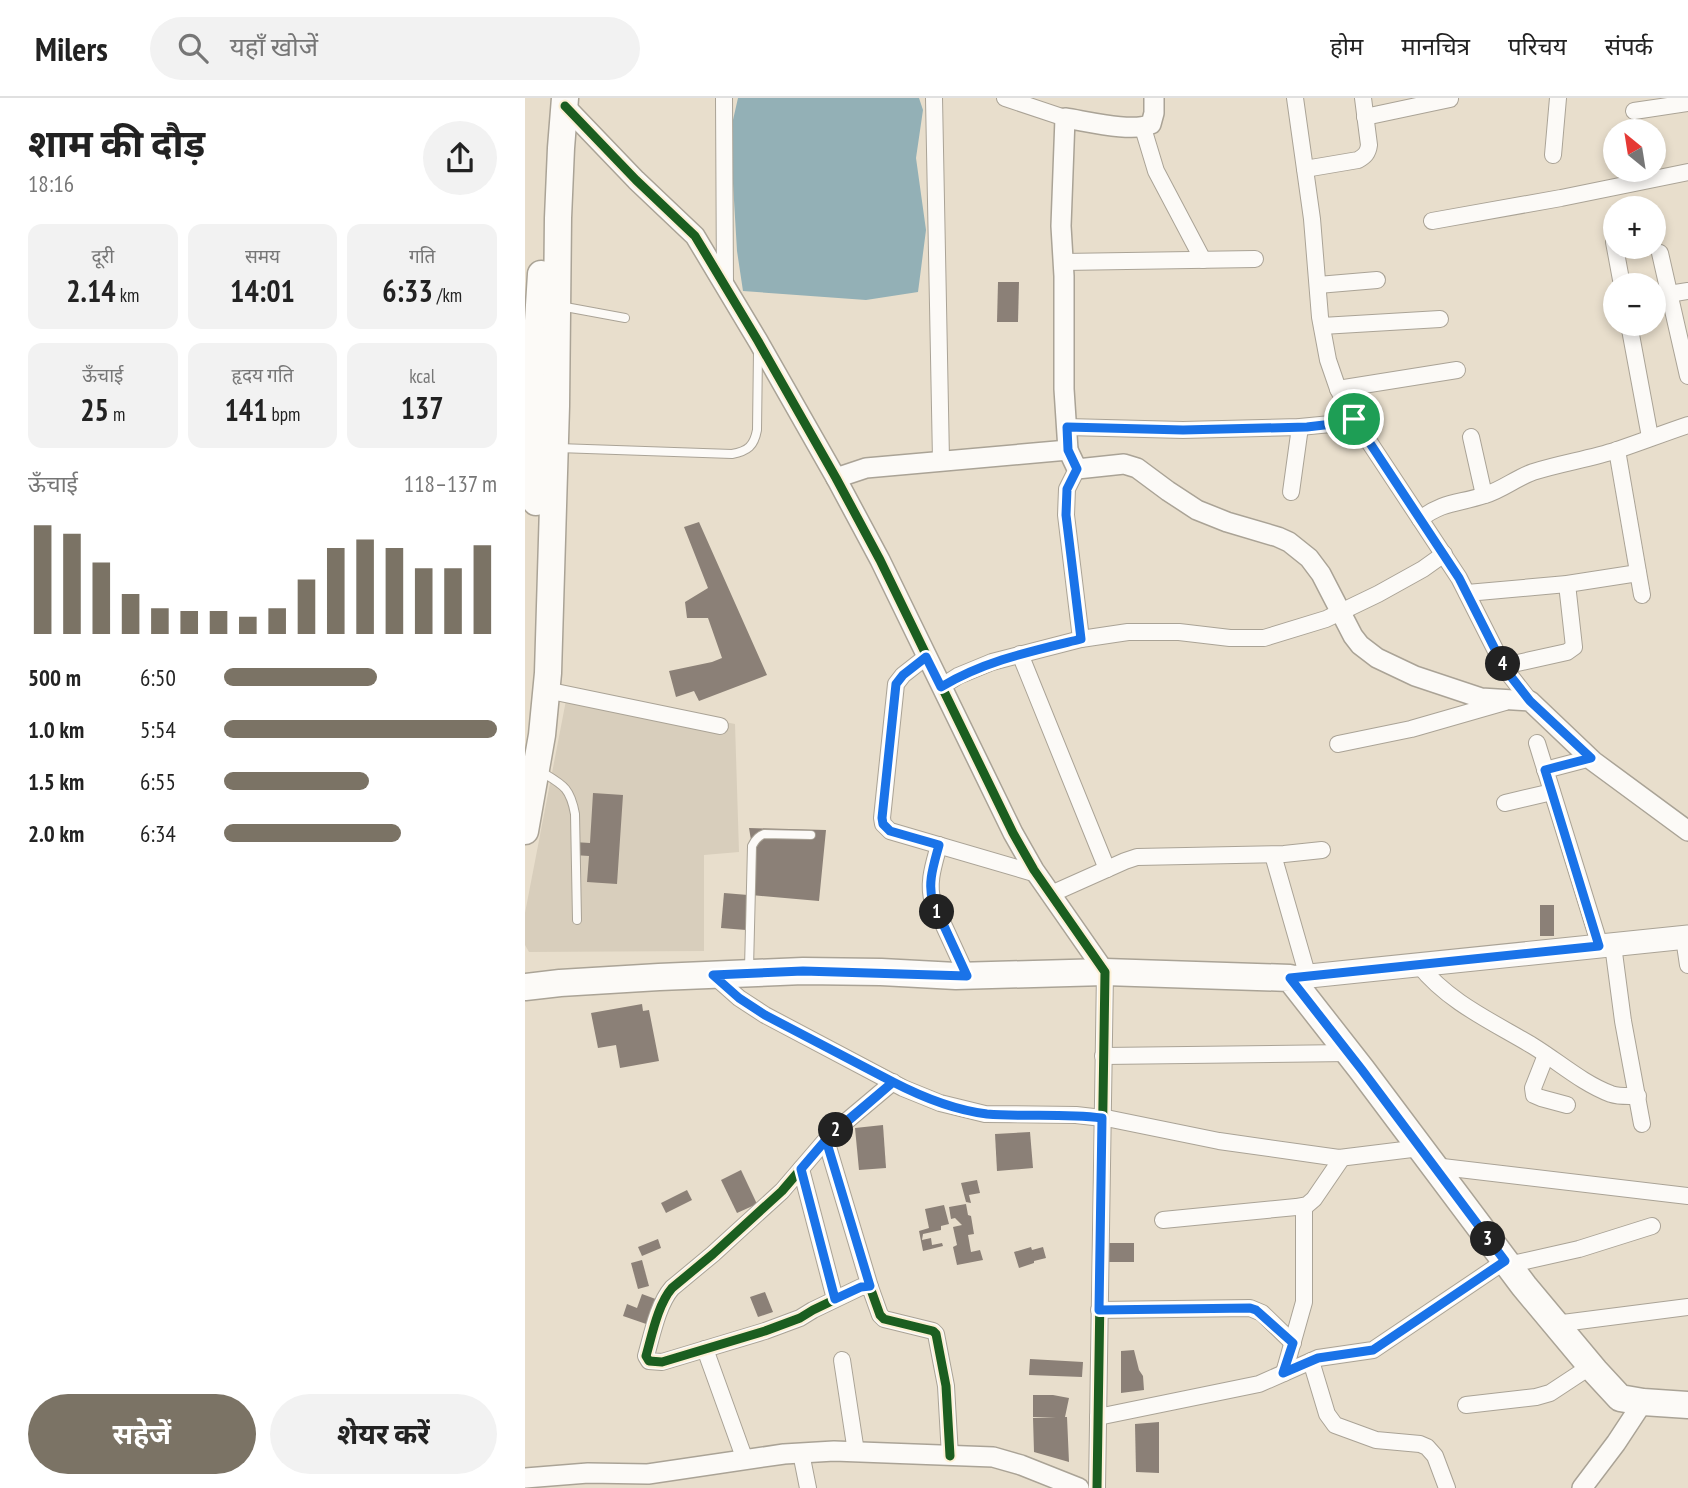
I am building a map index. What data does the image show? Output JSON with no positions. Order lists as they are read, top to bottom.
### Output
{
  "north": "top left",
  "page": {
    "header": "Milers",
    "search": "यहाँ खोजें",
    "nav": [
      "होम",
      "मानचित्र",
      "परिचय",
      "संपर्क"
    ],
    "heading": ["शाम की दौड़", "18:16"],
    "map_buttons": ["+", "−"],
    "stats": [
      ["दूरी", "2.14 km"],
      ["समय", "14:01"],
      ["गति", "6:33 /km"],
      ["ऊँचाई", "25 m"],
      ["हृदय गति", "141 bpm"],
      ["kcal", "137"]
    ],
    "chart": ["ऊँचाई", "118–137 m"],
    "pins": [
      "4",
      "1",
      "2",
      "3"
    ],
    "list": [
      {
        "name": "500 m",
        "note": "6:50"
      },
      {
        "name": "1.0 km",
        "note": "5:54"
      },
      {
        "name": "1.5 km",
        "note": "6:55"
      },
      {
        "name": "2.0 km",
        "note": "6:34"
      }
    ],
    "buttons": ["सहेजें", "शेयर करें"]
  }
}
